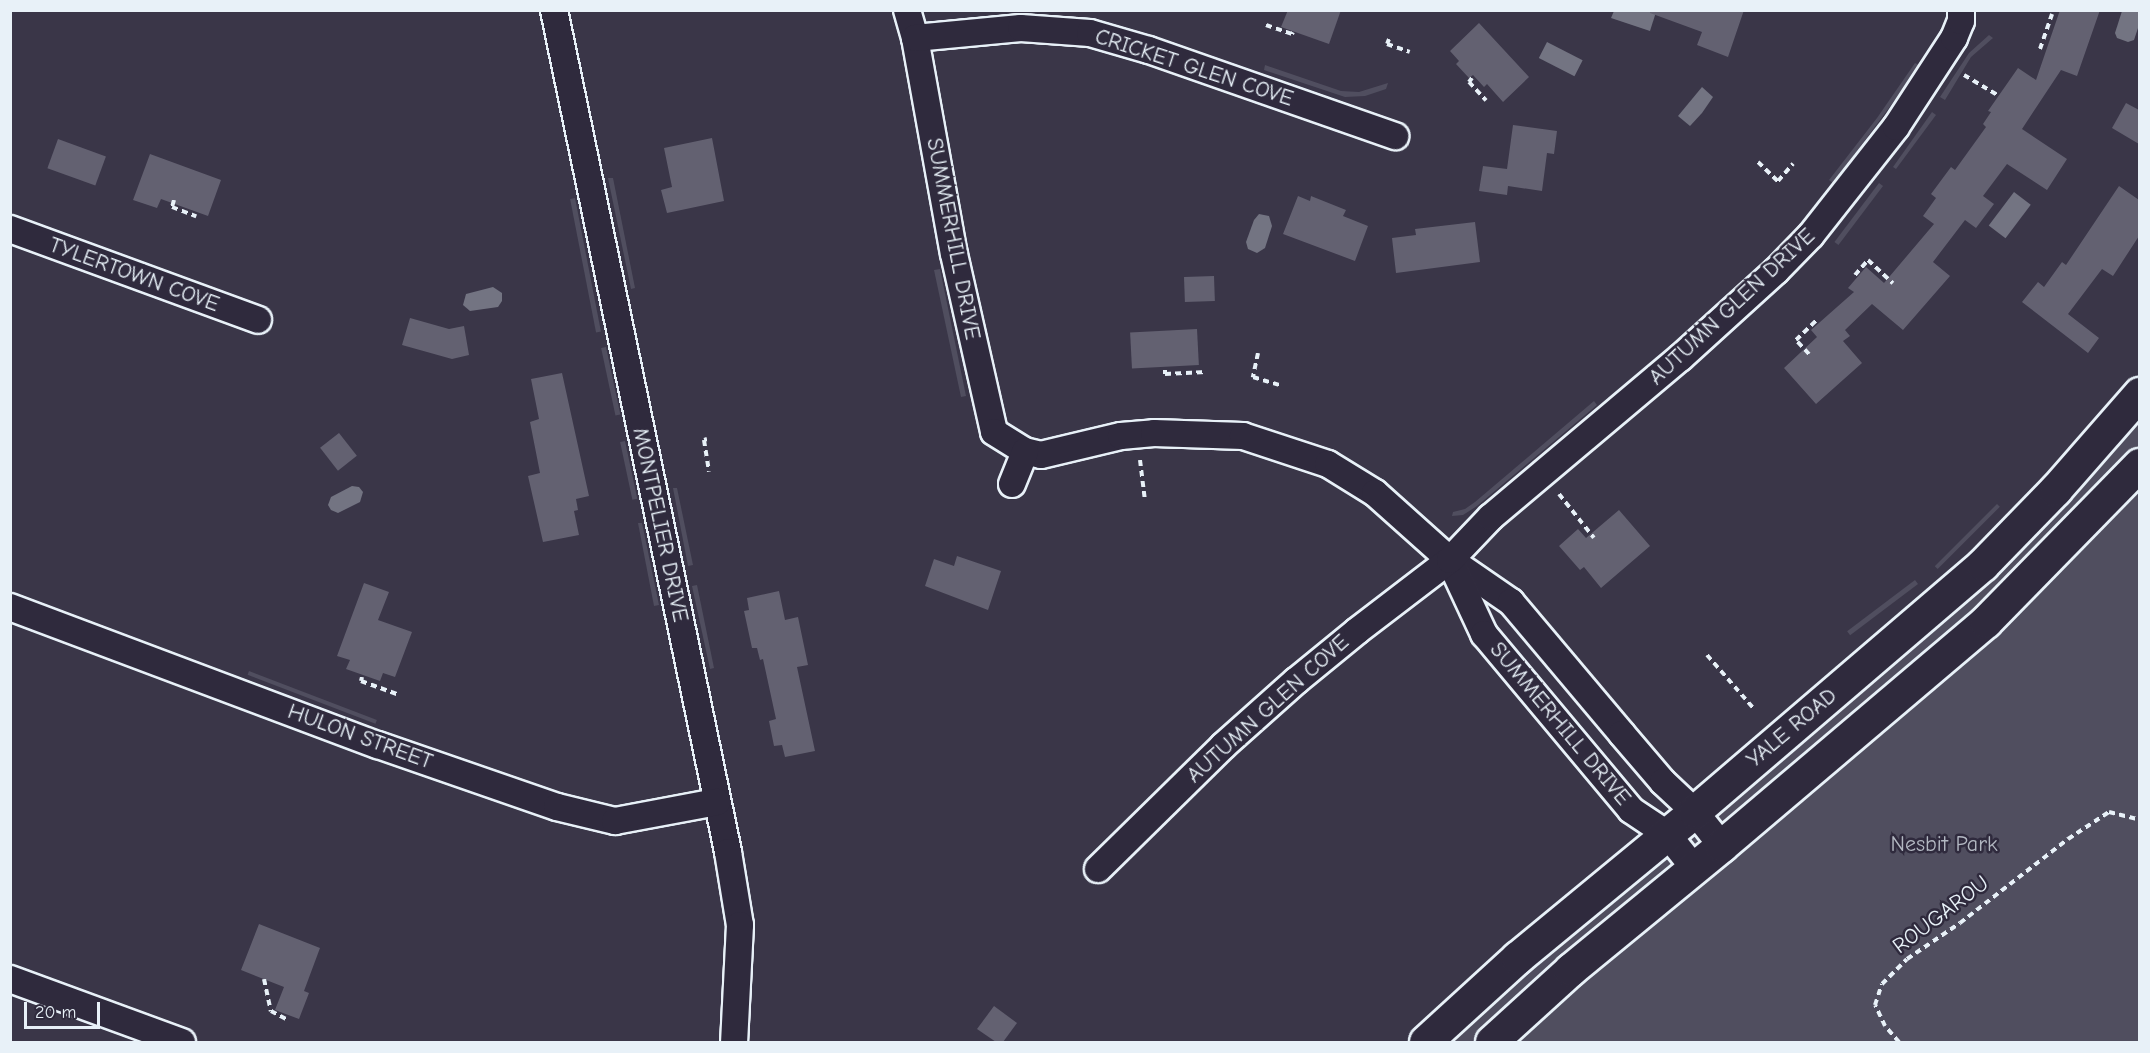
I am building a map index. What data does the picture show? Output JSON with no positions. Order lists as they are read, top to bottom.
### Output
{
  "streets": {
    "main road": ["YALE ROAD"],
    "street": [
      "CRICKET GLEN COVE",
      "SUMMERHILL DRIVE",
      "TYLERTOWN COVE",
      "AUTUMN GLEN DRIVE",
      "MONTPELIER DRIVE",
      "AUTUMN GLEN COVE",
      "HULON STREET"
    ],
    "path": ["ROUGAROU"]
  },
  "crossings": [
    ["CRICKET GLEN COVE", "SUMMERHILL DRIVE"],
    ["SUMMERHILL DRIVE", "AUTUMN GLEN DRIVE"],
    ["SUMMERHILL DRIVE", "AUTUMN GLEN COVE"],
    ["SUMMERHILL DRIVE", "YALE ROAD"],
    ["AUTUMN GLEN DRIVE", "AUTUMN GLEN COVE"],
    ["MONTPELIER DRIVE", "HULON STREET"]
  ],
  "parks": ["Nesbit Park"],
  "scale_bar": "20 m"
}
